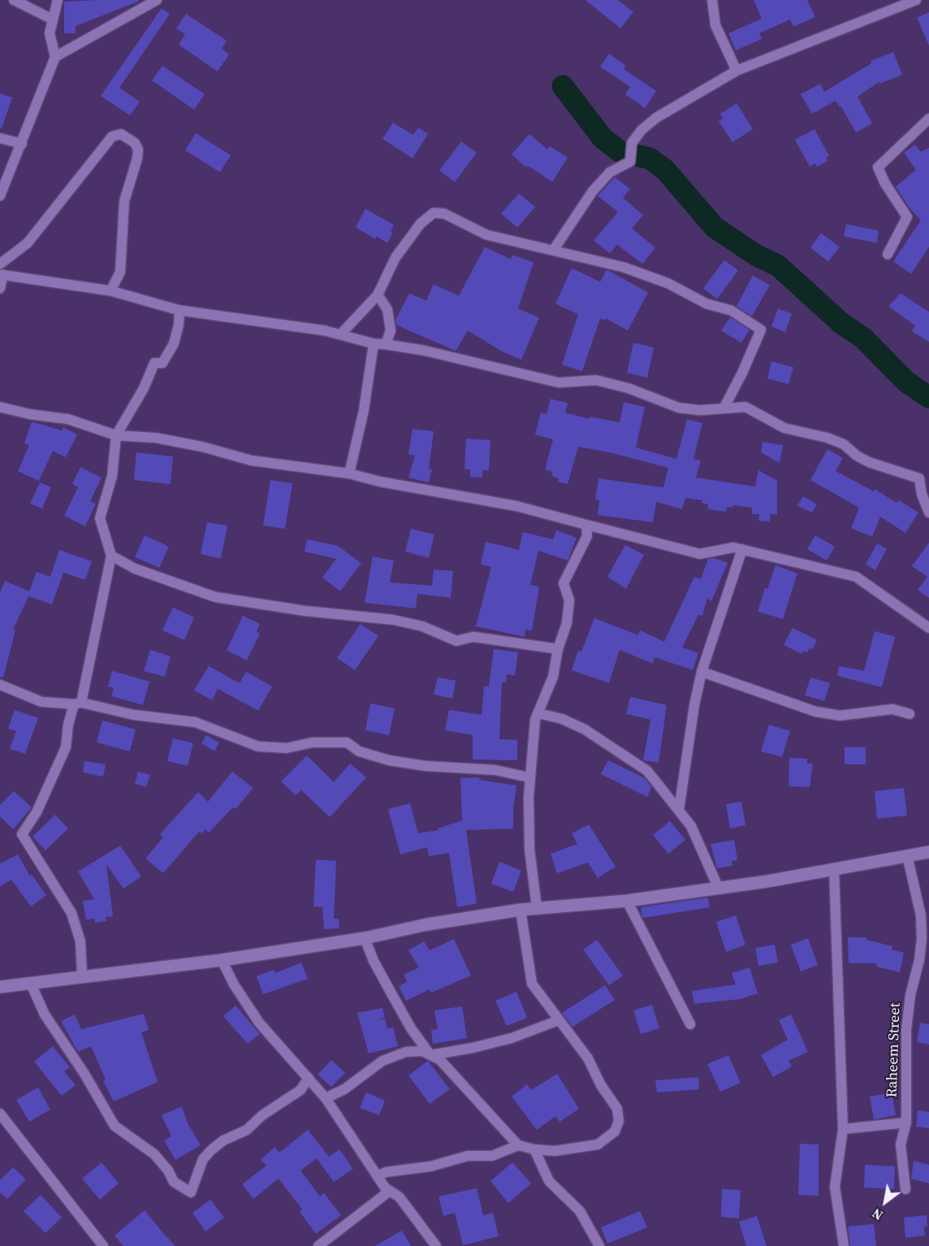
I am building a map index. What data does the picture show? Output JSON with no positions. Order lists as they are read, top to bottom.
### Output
{
  "streets": {
    "street": ["Raheem Street"]
  },
  "north": "bottom left"
}
